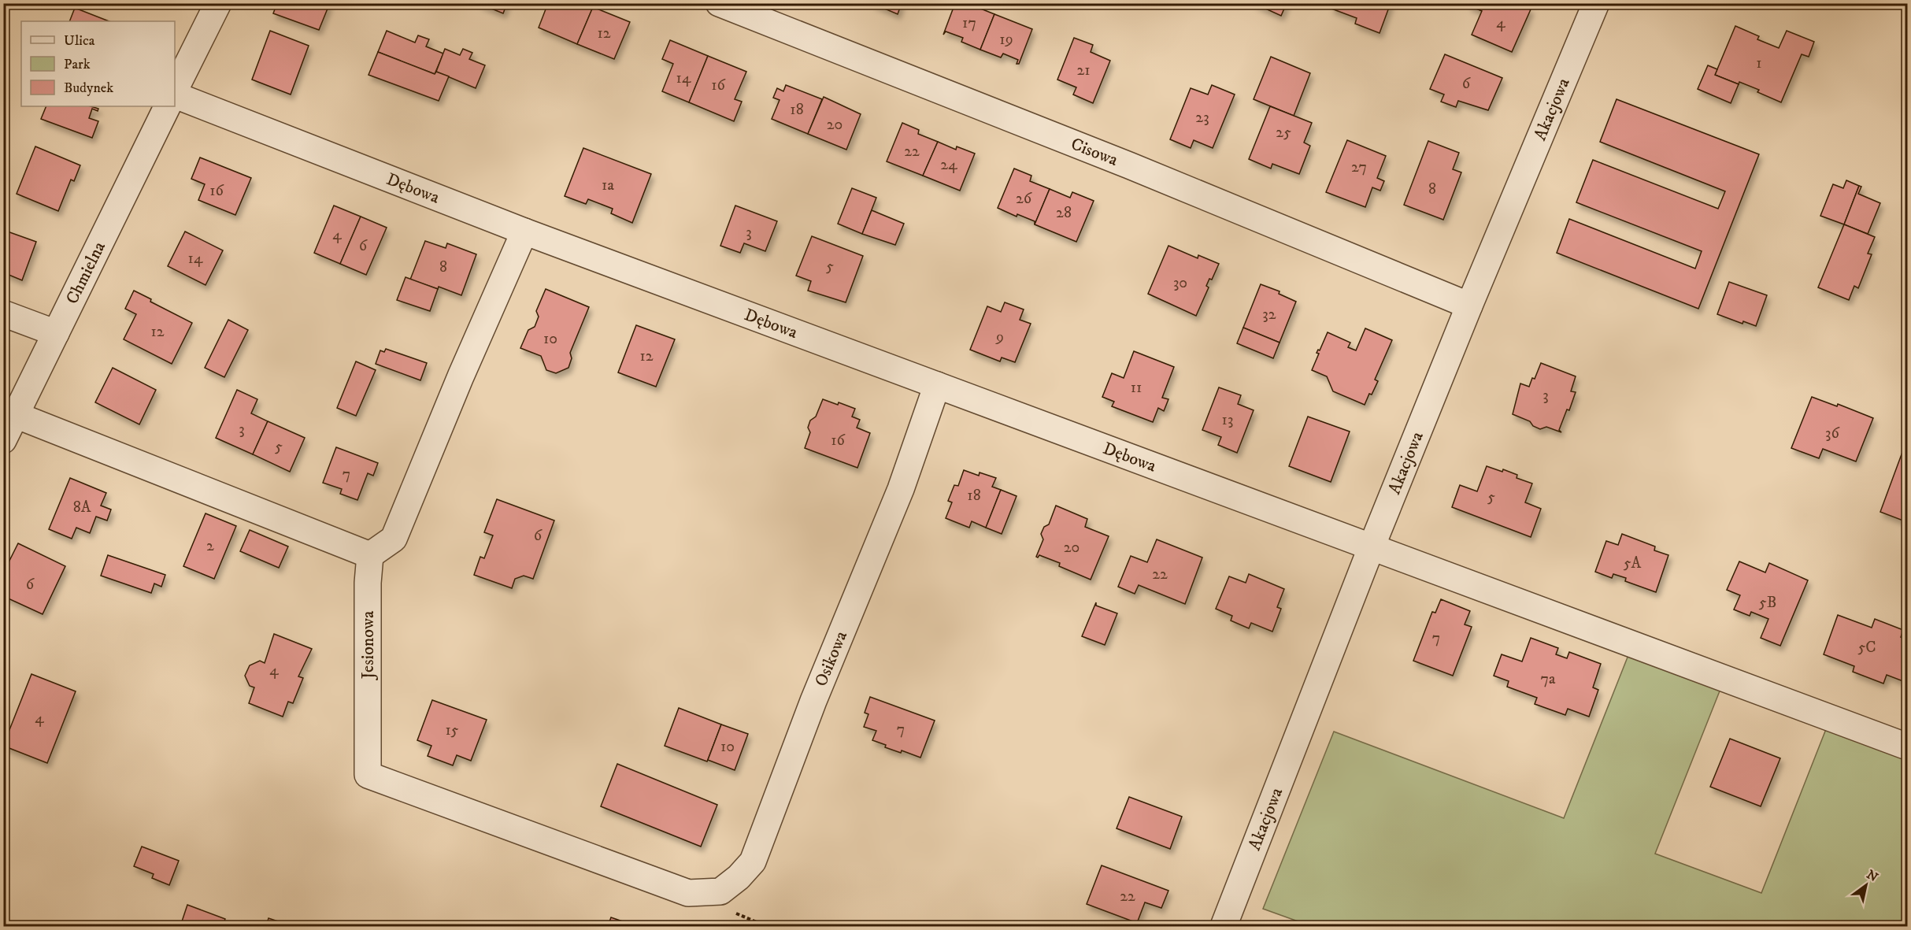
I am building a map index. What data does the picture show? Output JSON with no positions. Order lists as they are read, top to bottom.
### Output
{
  "streets": {
    "street": [
      "Akacjowa",
      "Cisowa",
      "Dębowa",
      "Chmielna",
      "Jesionowa",
      "Osikowa"
    ]
  },
  "crossings": [
    ["Akacjowa", "Cisowa"],
    ["Akacjowa", "Dębowa"],
    ["Dębowa", "Osikowa"],
    ["Jesionowa", "Osikowa"]
  ],
  "house_numbers": [
    "17",
    "4",
    "12",
    "19",
    "1",
    "21",
    "14",
    "6",
    "16",
    "18",
    "23",
    "20",
    "25",
    "22",
    "24",
    "27",
    "1a",
    "8",
    "16",
    "26",
    "28",
    "3",
    "4",
    "6",
    "14",
    "5",
    "8",
    "30",
    "32",
    "12",
    "9",
    "10",
    "12",
    "11",
    "3",
    "13",
    "3",
    "36",
    "16",
    "5",
    "7",
    "18",
    "5",
    "8A",
    "6",
    "2",
    "20",
    "5A",
    "22",
    "6",
    "5B",
    "7",
    "5C",
    "4",
    "7a",
    "4",
    "7",
    "15",
    "10",
    "22"
  ],
  "legend": ["Ulica", "Park", "Budynek"],
  "north": "top right"
}
